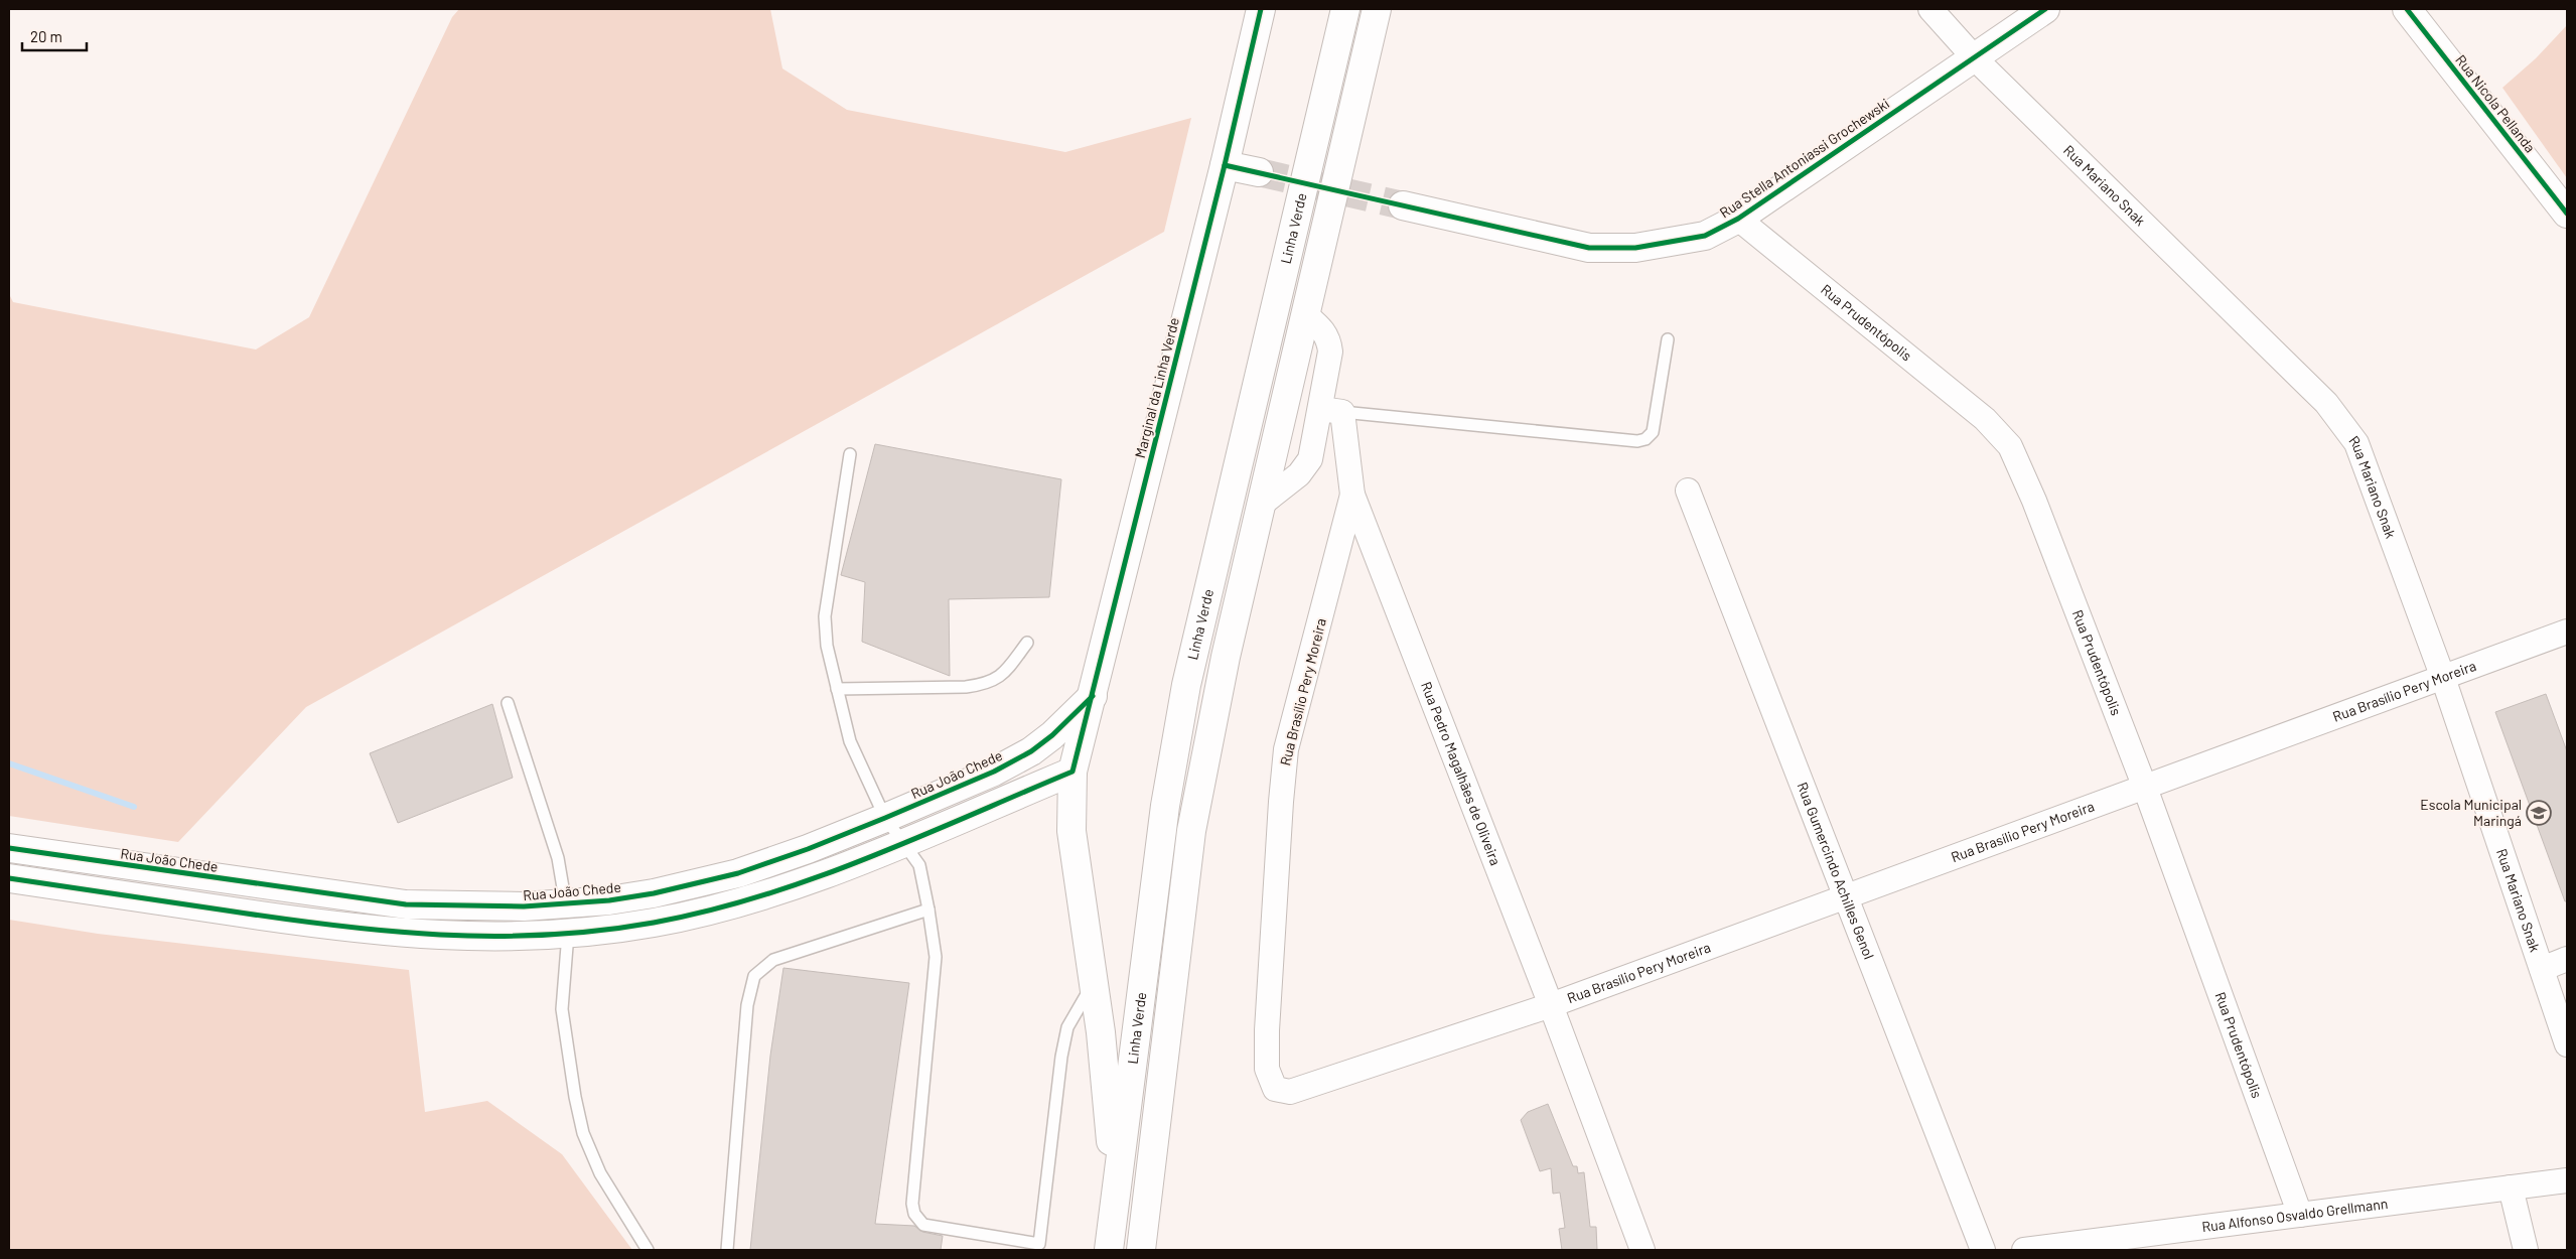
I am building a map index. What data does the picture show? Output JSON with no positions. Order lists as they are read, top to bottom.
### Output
{
  "streets": {
    "main road": [
      "Rua Nicola Pellanda",
      "Rua Stella Antoniassi Grochewski",
      "Linha Verde",
      "Marginal da Linha Verde",
      "Rua João Chede"
    ],
    "street": [
      "Rua Mariano Snak",
      "Rua Prudentópolis",
      "Rua Brasílio Pery Moreira",
      "Rua Pedro Magalhães de Oliveira",
      "Rua Gumercindo Achilles Genol",
      "Rua Alfonso Osvaldo Grellmann"
    ]
  },
  "crossings": [
    ["Rua Stella Antoniassi Grochewski", "Rua Mariano Snak"],
    ["Rua Stella Antoniassi Grochewski", "Rua Prudentópolis"],
    ["Rua Mariano Snak", "Rua Brasílio Pery Moreira"],
    ["Linha Verde", "Marginal da Linha Verde"],
    ["Rua Prudentópolis", "Rua Brasílio Pery Moreira"],
    ["Rua Prudentópolis", "Rua Alfonso Osvaldo Grellmann"],
    ["Marginal da Linha Verde", "Rua João Chede"],
    ["Rua Brasílio Pery Moreira", "Rua Pedro Magalhães de Oliveira"],
    ["Rua Brasílio Pery Moreira", "Rua Gumercindo Achilles Genol"]
  ],
  "places": {
    "school or university": ["Escola Municipal Maringá"]
  },
  "scale_bar": "20 m"
}
